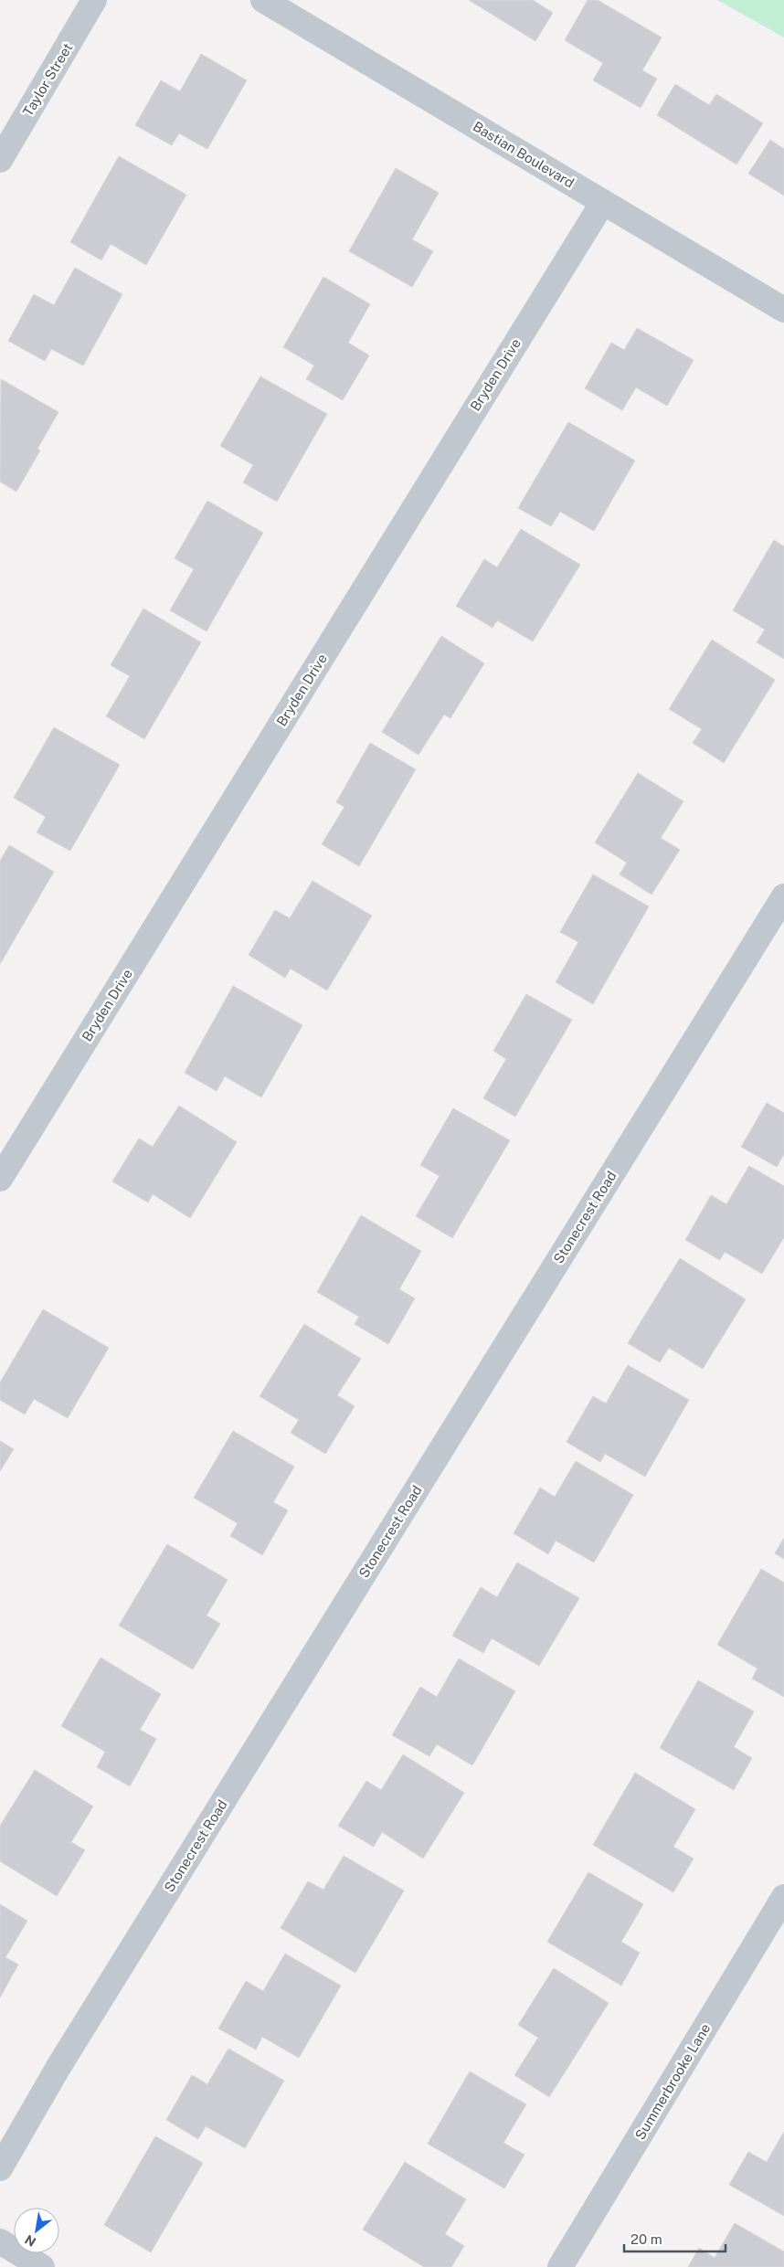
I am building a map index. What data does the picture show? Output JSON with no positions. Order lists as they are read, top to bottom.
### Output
{
  "streets": {
    "street": [
      "Taylor Street",
      "Bastian Boulevard",
      "Bryden Drive",
      "Stonecrest Road",
      "Summerbrooke Lane"
    ]
  },
  "crossings": [
    ["Bastian Boulevard", "Bryden Drive"]
  ],
  "scale_bar": "20 m",
  "north": "bottom left"
}
